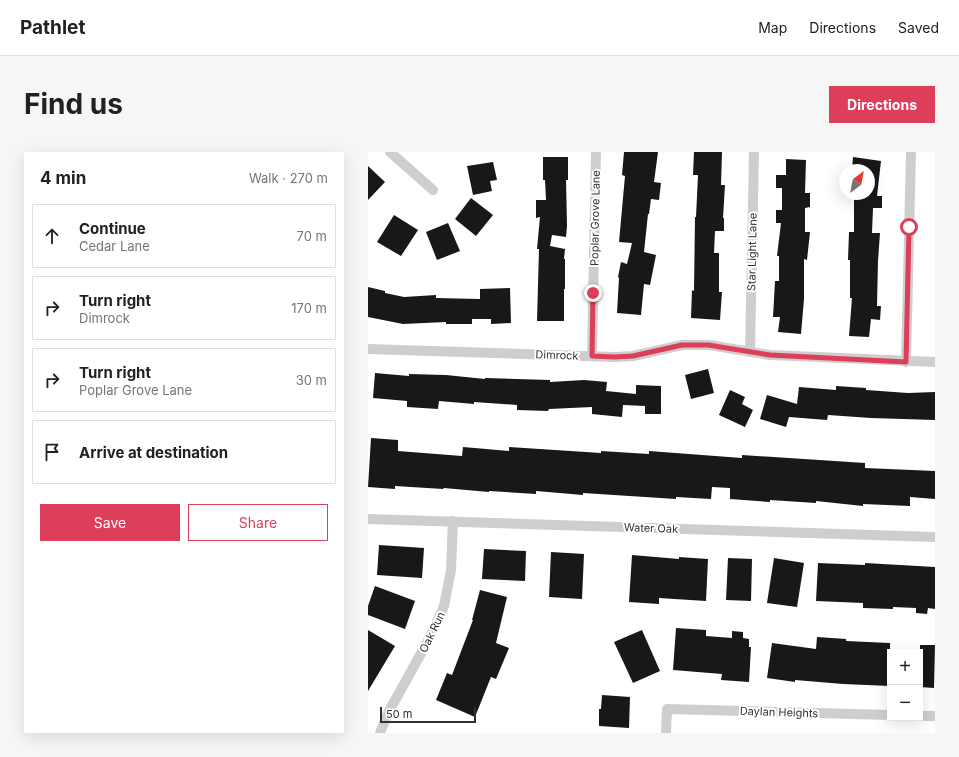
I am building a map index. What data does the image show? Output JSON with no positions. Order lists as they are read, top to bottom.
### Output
{
  "streets": {
    "street": [
      "Poplar Grove Lane",
      "Star Light Lane",
      "Dimrock",
      "Water Oak",
      "Oak Run",
      "Daylan Heights"
    ]
  },
  "crossings": [
    ["Poplar Grove Lane", "Dimrock"],
    ["Star Light Lane", "Dimrock"],
    ["Water Oak", "Oak Run"]
  ],
  "scale_bar": "50 m",
  "north": "top right",
  "page": {
    "header": "Pathlet",
    "nav": ["Map", "Directions", "Saved"],
    "buttons": [
      "Directions",
      ["Save", "Share"]
    ],
    "title": "Find us",
    "heading": ["4 min", "Walk · 270 m"],
    "list": [
      ["Continue", "Cedar Lane", "70 m"],
      ["Turn right", "Dimrock", "170 m"],
      ["Turn right", "Poplar Grove Lane", "30 m"],
      "Arrive at destination"
    ],
    "map_buttons": ["+", "−"],
    "scale": "50 m"
  }
}
